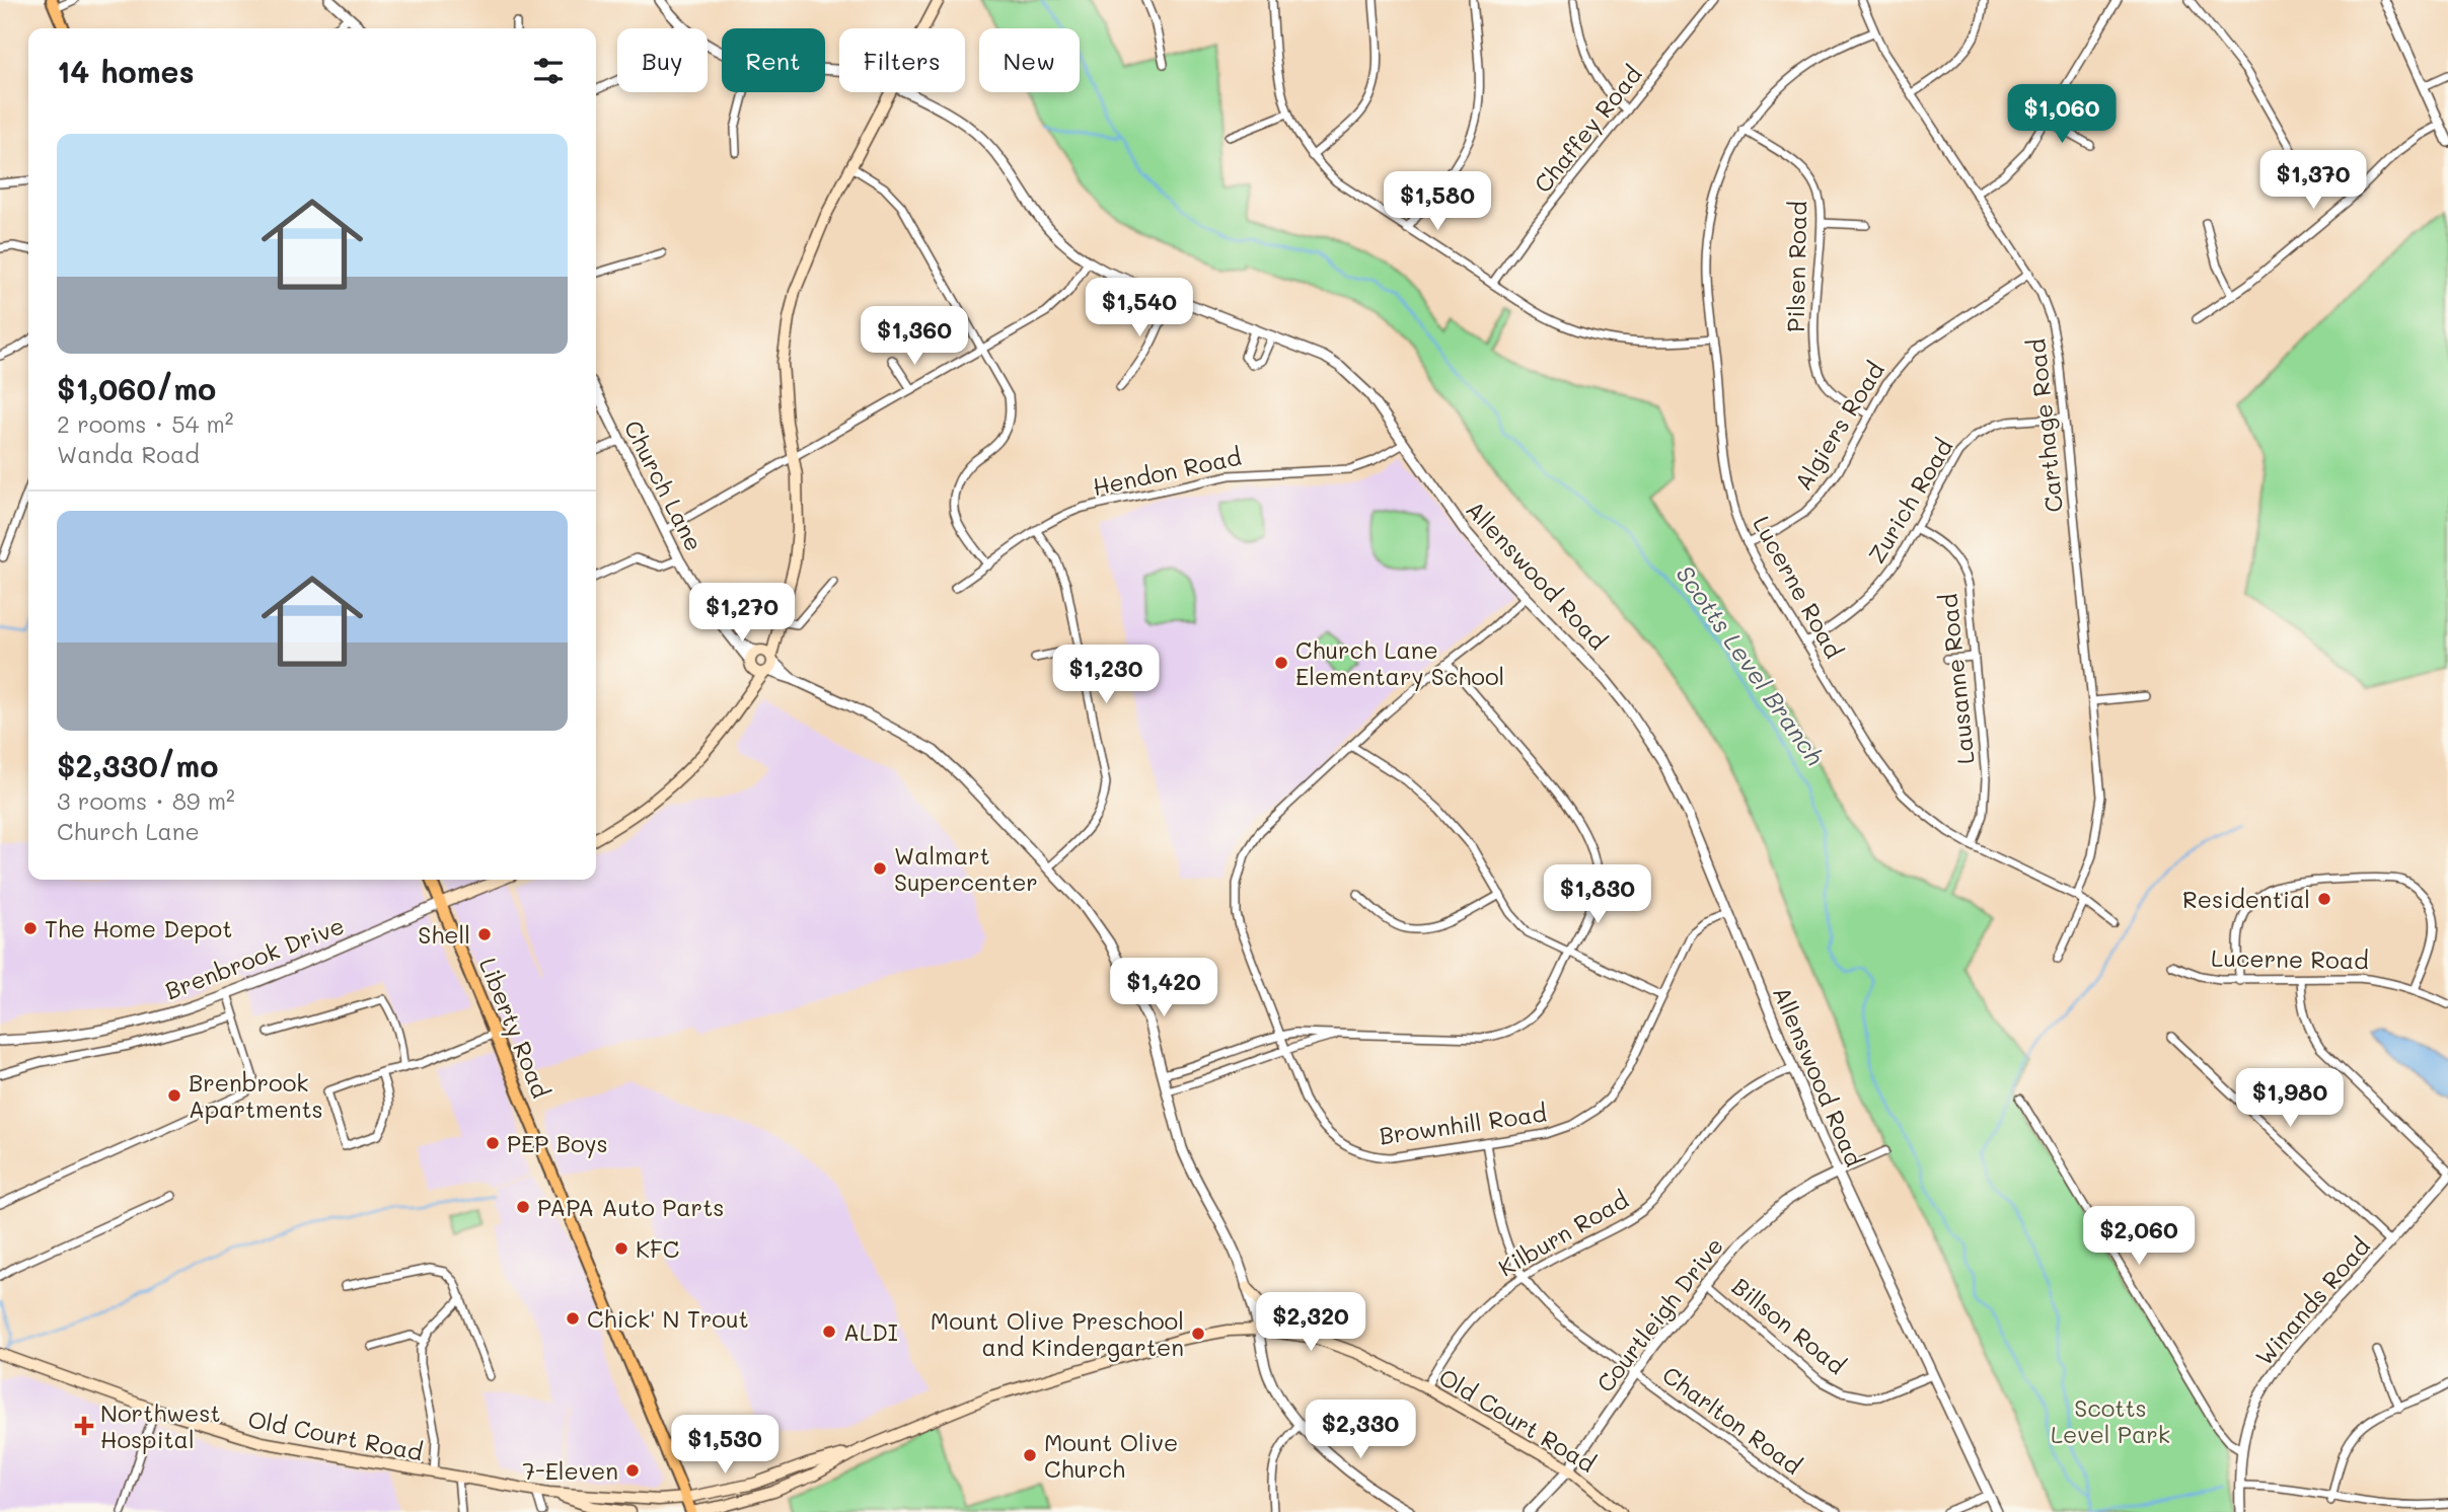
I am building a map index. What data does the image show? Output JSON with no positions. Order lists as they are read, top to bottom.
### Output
{
  "streets": {
    "main road": ["Brenbrook Drive", "Liberty Road", "Old Court Road"],
    "street": [
      "Chaffey Road",
      "Pilsen Road",
      "Algiers Road",
      "Carthage Road",
      "Hendon Road",
      "Church Lane",
      "Zurich Road",
      "Allenswood Road",
      "Lucerne Road",
      "Lausanne Road",
      "Brownhill Road",
      "Kilburn Road",
      "Winands Road",
      "Courtleigh Drive",
      "Billson Road",
      "Charlton Road"
    ]
  },
  "crossings": [
    ["Pilsen Road", "Algiers Road"],
    ["Pilsen Road", "Lucerne Road"],
    ["Algiers Road", "Carthage Road"],
    ["Algiers Road", "Lucerne Road"],
    ["Carthage Road", "Zurich Road"],
    ["Carthage Road", "Lucerne Road"],
    ["Hendon Road", "Allenswood Road"],
    ["Zurich Road", "Lucerne Road"],
    ["Zurich Road", "Lausanne Road"],
    ["Allenswood Road", "Brownhill Road"],
    ["Allenswood Road", "Kilburn Road"],
    ["Allenswood Road", "Courtleigh Drive"],
    ["Allenswood Road", "Billson Road"],
    ["Lucerne Road", "Lausanne Road"],
    ["Brenbrook Drive", "Liberty Road"],
    ["Liberty Road", "Old Court Road"],
    ["Brownhill Road", "Charlton Road"],
    ["Kilburn Road", "Old Court Road"],
    ["Kilburn Road", "Charlton Road"],
    ["Courtleigh Drive", "Billson Road"],
    ["Courtleigh Drive", "Old Court Road"],
    ["Courtleigh Drive", "Charlton Road"]
  ],
  "water": ["Scotts Level Branch"],
  "parks": ["Scotts Level Park"],
  "places": {
    "other": [
      "Church Lane Elementary School",
      "Walmart Supercenter",
      "Residential",
      "The Home Depot",
      "Shell",
      "Brenbrook Apartments",
      "PEP Boys",
      "PAPA Auto Parts",
      "KFC",
      "Chick' N Trout",
      "ALDI",
      "Mount Olive Preschool and Kindergarten",
      "Mount Olive Church",
      "7-Eleven"
    ],
    "health": ["Northwest Hospital"]
  },
  "page": {
    "chip": [
      "Buy",
      "Rent",
      "Filters",
      "New"
    ],
    "heading": "14 homes",
    "price": [
      "$1,060",
      "$1,370",
      "$1,580",
      "$1,540",
      "$1,360",
      "$1,270",
      "$1,230",
      "$1,830",
      "$1,420",
      "$1,980",
      "$2,060",
      "$2,320",
      "$2,330",
      "$1,530"
    ],
    "list": [
      {
        "name": "$1,060/mo",
        "note": "2 rooms · 54 m² · Wanda Road"
      },
      {
        "name": "$2,330/mo",
        "note": "3 rooms · 89 m² · Church Lane"
      }
    ]
  }
}
